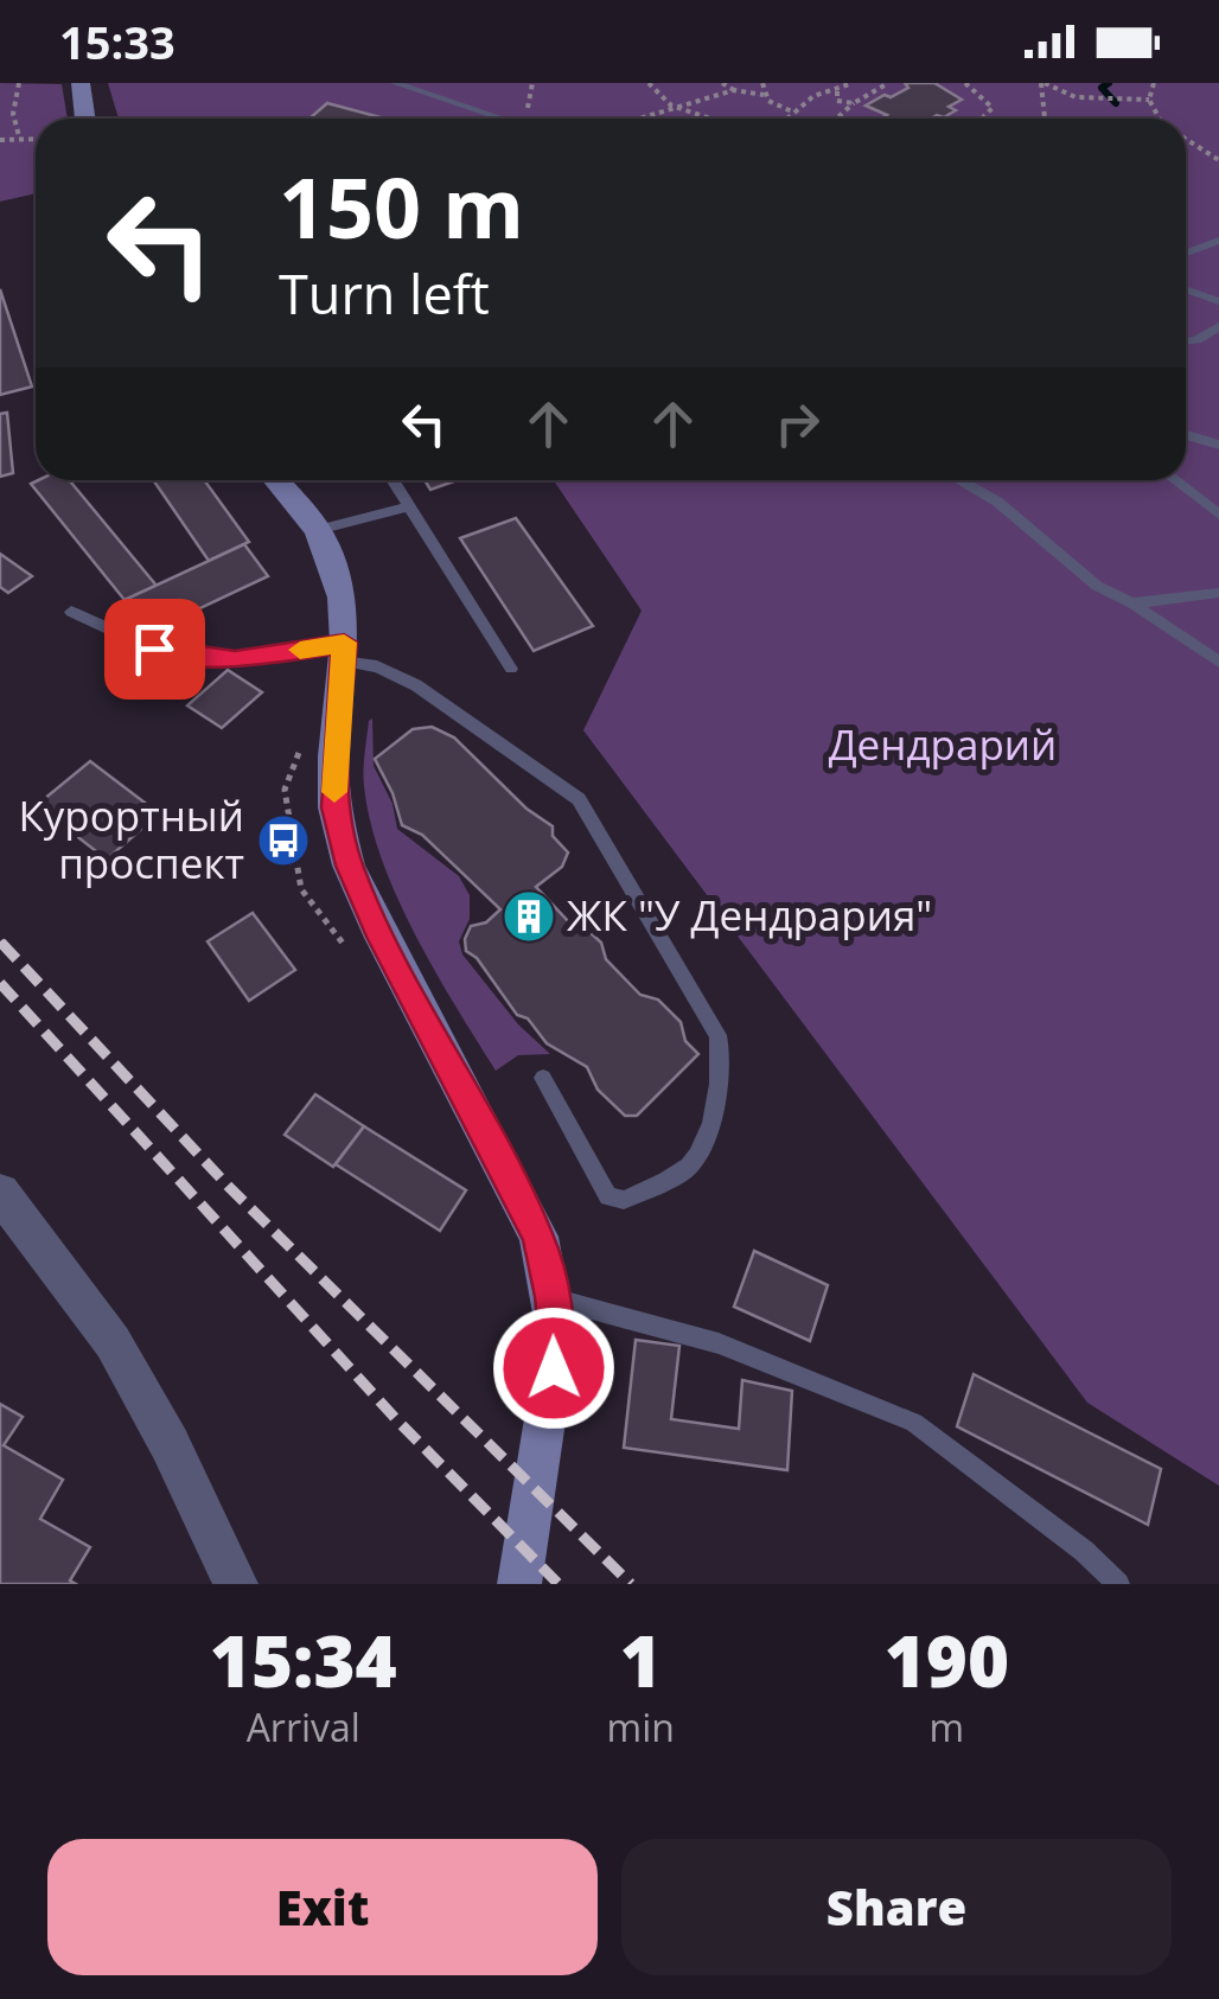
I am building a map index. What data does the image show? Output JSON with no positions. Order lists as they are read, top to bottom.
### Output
{
  "parks": ["Дендрарий"],
  "places": {
    "bus stop": ["Курортный проспект"],
    "building": ["ЖК \"У Дендрария\""]
  },
  "page": {
    "status": "15:33",
    "turn": ["150 m", "Turn left"],
    "eta": [
      "15:34",
      "Arrival",
      "1",
      "min",
      "190",
      "m"
    ],
    "buttons": ["Exit", "Share"]
  }
}
